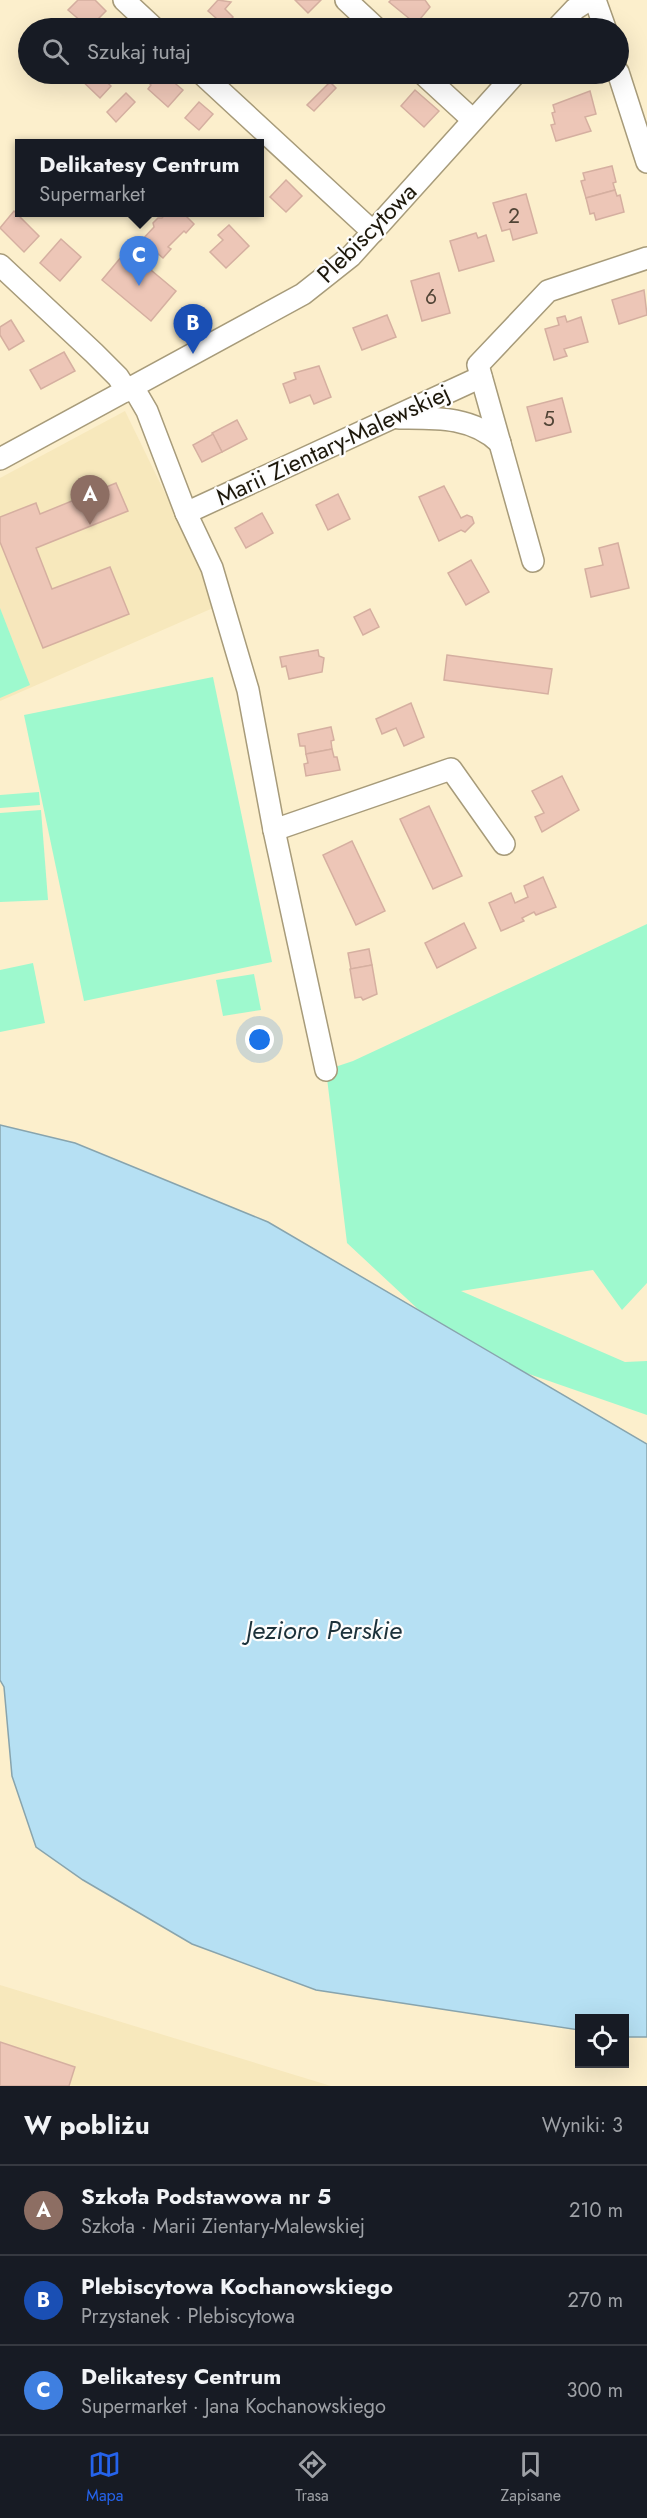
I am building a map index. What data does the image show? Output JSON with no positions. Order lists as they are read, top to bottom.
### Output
{
  "streets": {
    "street": ["Plebiscytowa", "Marii Zientary-Malewskiej"]
  },
  "crossings": [
    ["Plebiscytowa", "Marii Zientary-Malewskiej"]
  ],
  "water": ["Jezioro Perskie"],
  "house_numbers": ["2", "6", "5"],
  "page": {
    "search": "Szukaj tutaj",
    "popup": ["Delikatesy Centrum", "Supermarket"],
    "pins": ["C", "B", "A"],
    "heading": ["W pobliżu", "Wyniki: 3"],
    "list": [
      {
        "mark": "A",
        "name": "Szkoła Podstawowa nr 5",
        "note": "Szkoła · Marii Zientary-Malewskiej",
        "value": "210 m"
      },
      {
        "mark": "B",
        "name": "Plebiscytowa Kochanowskiego",
        "note": "Przystanek · Plebiscytowa",
        "value": "270 m"
      },
      {
        "mark": "C",
        "name": "Delikatesy Centrum",
        "note": "Supermarket · Jana Kochanowskiego",
        "value": "300 m"
      }
    ],
    "nav": ["Mapa", "Trasa", "Zapisane"]
  }
}
